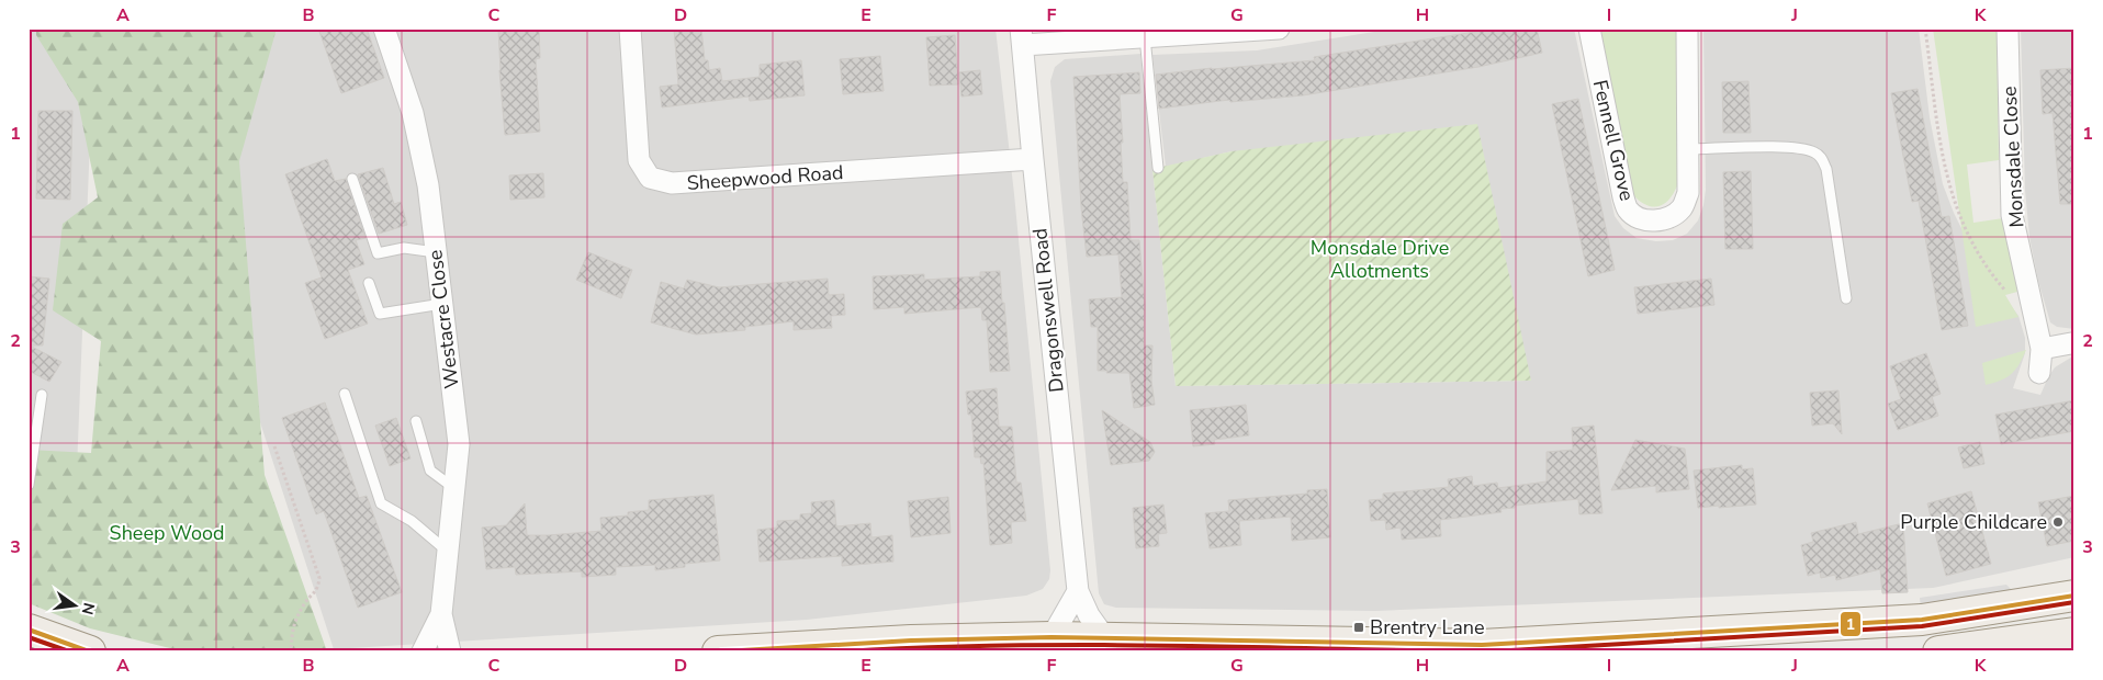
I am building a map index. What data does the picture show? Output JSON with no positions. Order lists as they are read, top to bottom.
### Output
{
  "streets": {
    "street": [
      "Fennell Grove",
      "Monsdale Close",
      "Sheepwood Road",
      "Dragonswell Road",
      "Westacre Close"
    ]
  },
  "crossings": [
    ["Sheepwood Road", "Dragonswell Road"]
  ],
  "parks": ["Monsdale Drive Allotments", "Sheep Wood"],
  "places": {
    "other": ["Purple Childcare"],
    "transit": ["Brentry Lane"]
  },
  "lines": ["transit line 1"],
  "north": "right",
  "grid": {
    "columns": [
      "A",
      "B",
      "C",
      "D",
      "E",
      "F",
      "G",
      "H",
      "I",
      "J",
      "K"
    ],
    "rows": ["1", "2", "3"]
  }
}
